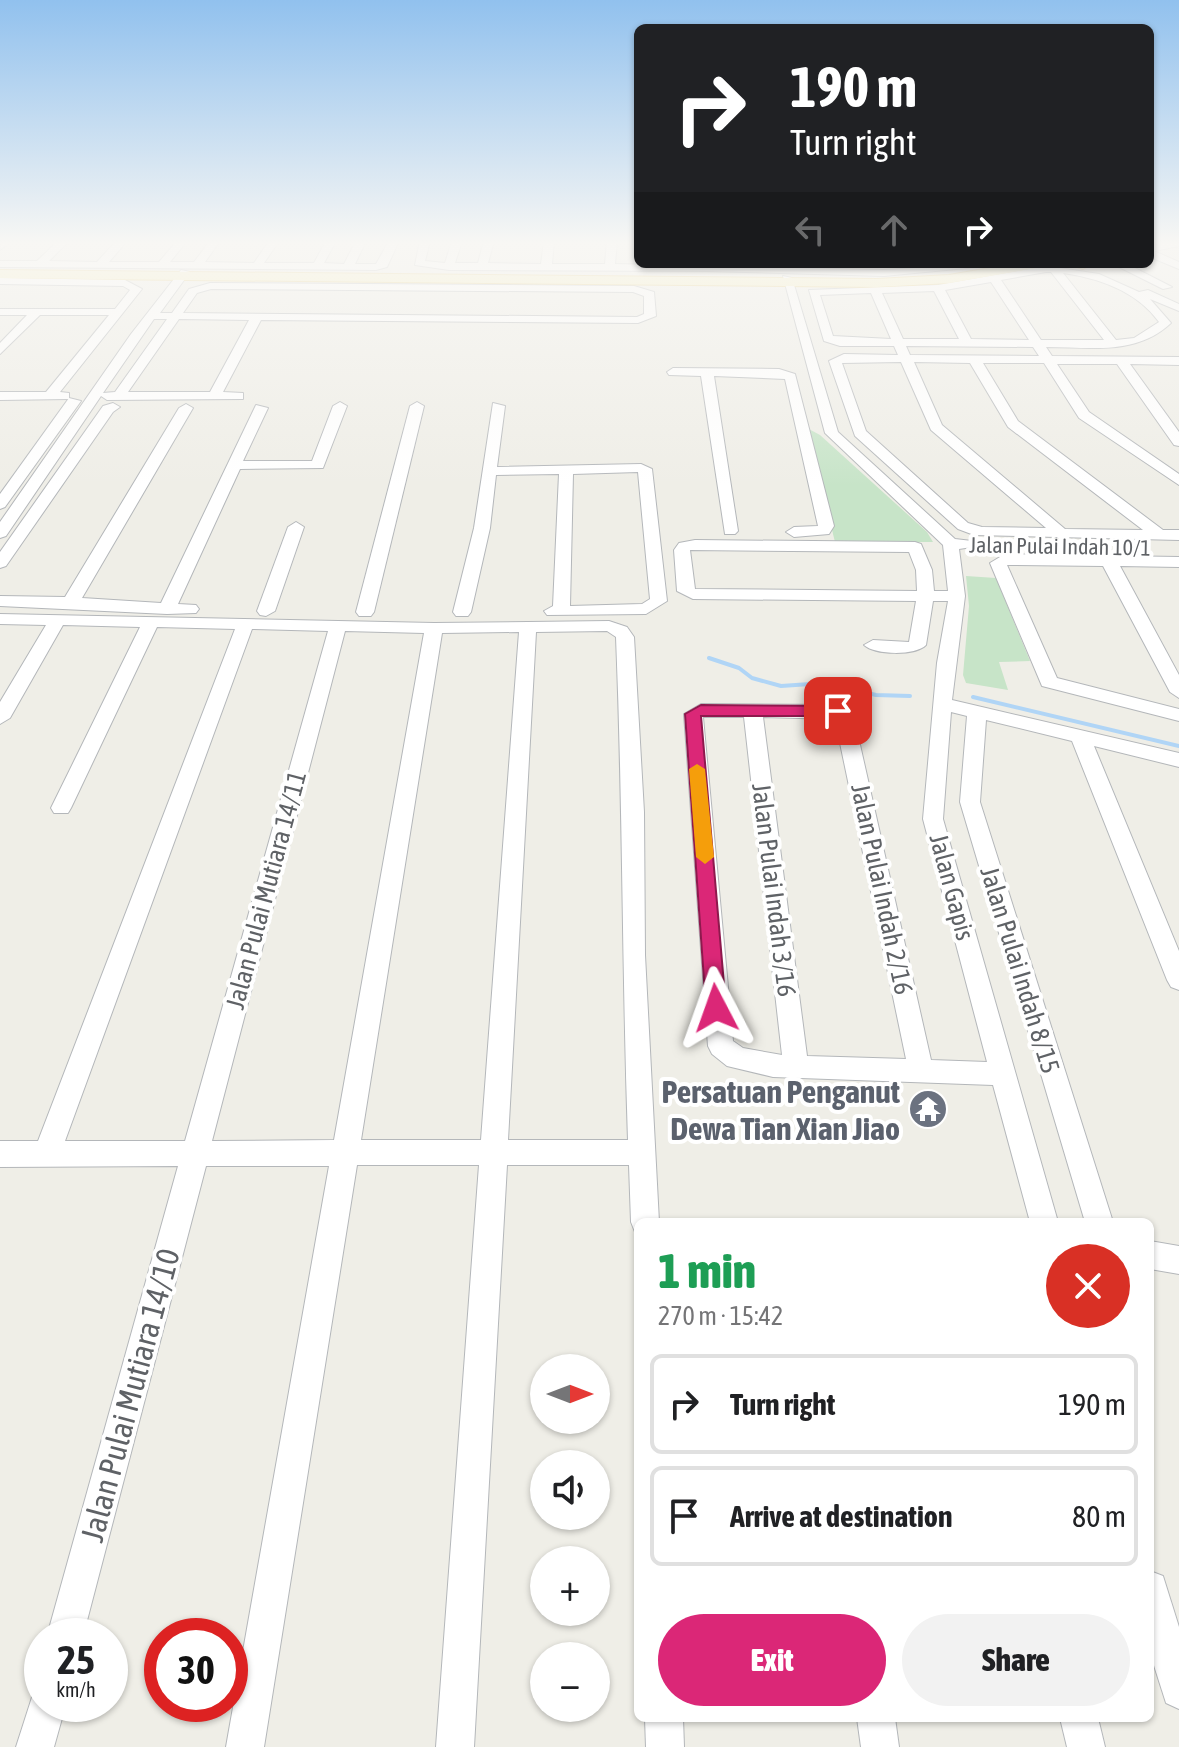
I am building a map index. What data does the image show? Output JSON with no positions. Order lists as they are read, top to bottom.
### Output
{
  "streets": {
    "street": [
      "Jalan Pulai Indah 10/1",
      "Jalan Gapis",
      "Jalan Pulai Indah 2/16",
      "Jalan Pulai Mutiara 14/11",
      "Jalan Pulai Indah 3/16",
      "Jalan Pulai Indah 8/15",
      "Jalan Pulai Mutiara 14/10"
    ]
  },
  "crossings": [
    ["Jalan Pulai Indah 10/1", "Jalan Gapis"],
    ["Jalan Pulai Indah 2/16", "Jalan Pulai Indah 3/16"],
    ["Jalan Pulai Mutiara 14/11", "Jalan Pulai Mutiara 14/10"]
  ],
  "places": {
    "temple": ["Persatuan Penganut Dewa Tian Xian Jiao"]
  },
  "north": "right",
  "page": {
    "turn": ["190 m", "Turn right"],
    "heading": ["1 min", "270 m · 15:42"],
    "map_buttons": ["+", "−"],
    "list": [
      {
        "name": "Turn right",
        "value": "190 m"
      },
      {
        "name": "Arrive at destination",
        "value": "80 m"
      }
    ],
    "buttons": ["Exit", "Share"],
    "speed": "25 km/h",
    "limit": "30"
  }
}
